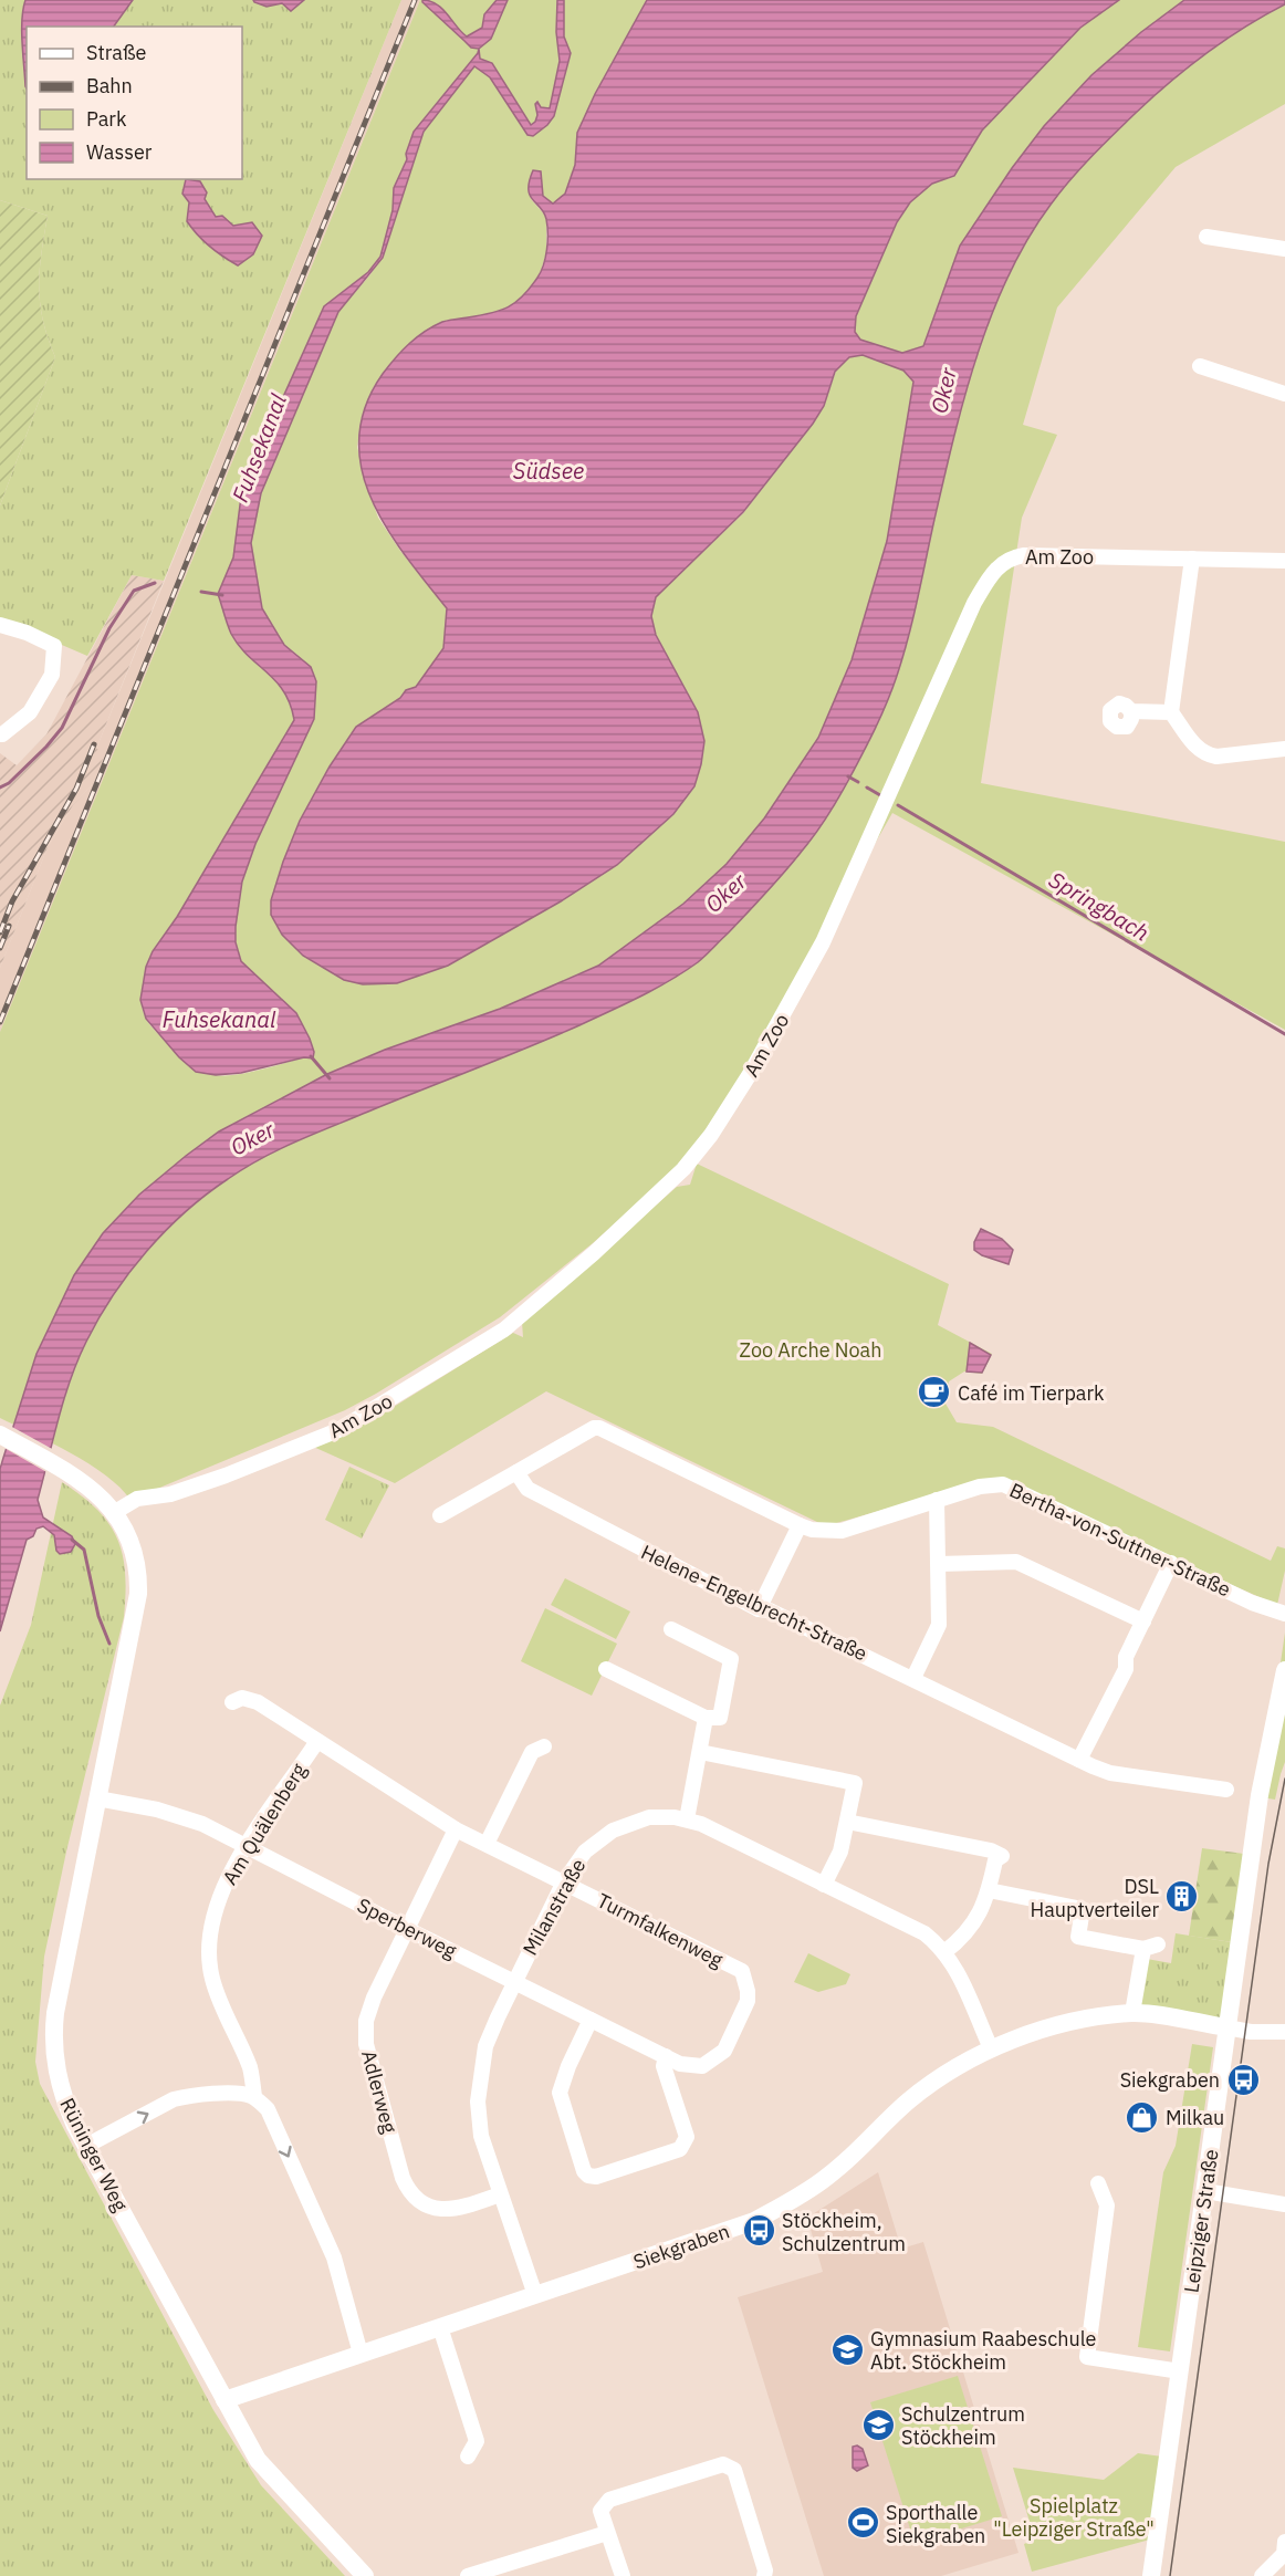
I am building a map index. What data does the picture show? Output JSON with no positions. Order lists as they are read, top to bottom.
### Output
{
  "streets": {
    "street": [
      "Am Zoo",
      "Bertha-von-Suttner-Straße",
      "Helene-Engelbrecht-Straße",
      "Am Quälenberg",
      "Milanstraße",
      "Sperberweg",
      "Turmfalkenweg",
      "Adlerweg",
      "Rüninger Weg",
      "Leipziger Straße",
      "Siekgraben"
    ]
  },
  "crossings": [
    ["Am Zoo", "Rüninger Weg"],
    ["Bertha-von-Suttner-Straße", "Helene-Engelbrecht-Straße"],
    ["Am Quälenberg", "Sperberweg"],
    ["Am Quälenberg", "Turmfalkenweg"],
    ["Am Quälenberg", "Siekgraben"],
    ["Milanstraße", "Sperberweg"],
    ["Milanstraße", "Turmfalkenweg"],
    ["Milanstraße", "Adlerweg"],
    ["Milanstraße", "Siekgraben"],
    ["Sperberweg", "Turmfalkenweg"],
    ["Sperberweg", "Adlerweg"],
    ["Sperberweg", "Rüninger Weg"],
    ["Turmfalkenweg", "Adlerweg"],
    ["Rüninger Weg", "Siekgraben"],
    ["Leipziger Straße", "Siekgraben"]
  ],
  "one_way": ["Am Quälenberg"],
  "water": [
    "Oker",
    "Fuhsekanal",
    "Südsee",
    "Springbach"
  ],
  "parks": ["Zoo Arche Noah", "Spielplatz \"Leipziger Straße\""],
  "places": {
    "cafe": ["Café im Tierpark"],
    "building": ["DSL Hauptverteiler"],
    "bus stop": ["Siekgraben", "Stöckheim, Schulzentrum"],
    "shop": ["Milkau"],
    "school or university": ["Gymnasium Raabeschule Abt. Stöckheim", "Schulzentrum Stöckheim"],
    "sports": ["Sporthalle Siekgraben"]
  },
  "legend": [
    "Straße",
    "Bahn",
    "Park",
    "Wasser"
  ]
}
